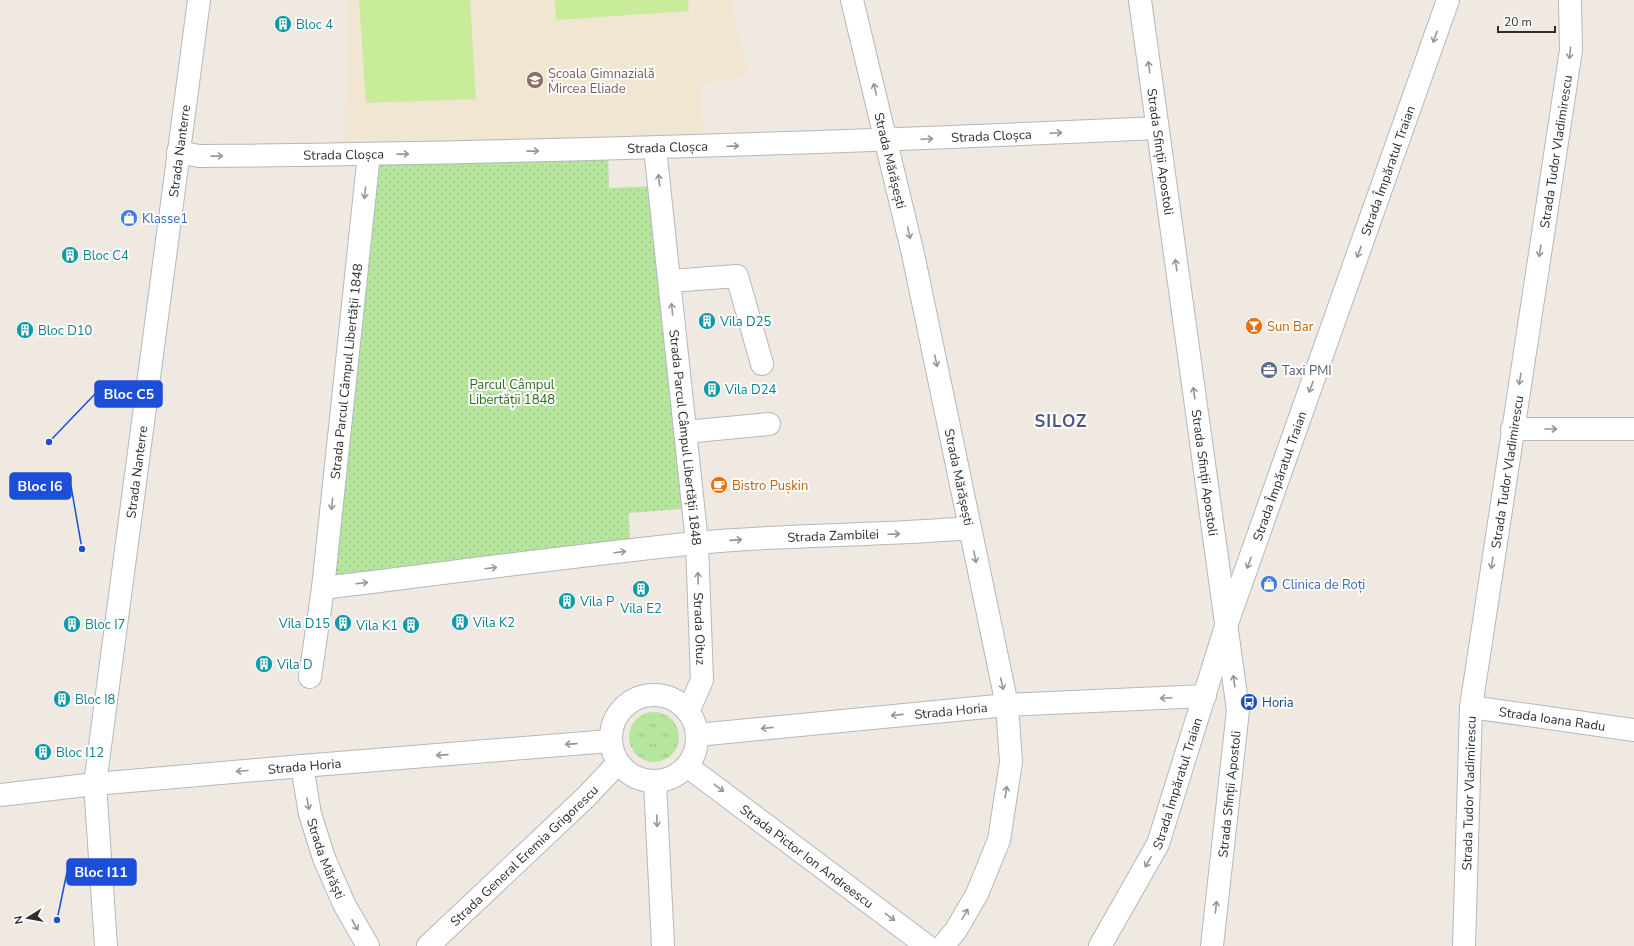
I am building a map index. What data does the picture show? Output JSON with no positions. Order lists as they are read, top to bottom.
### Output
{
  "streets": {
    "street": [
      "Strada Cloșca",
      "Strada Nanterre",
      "Strada Sfinții Apostoli",
      "Strada Tudor Vladimirescu",
      "Strada Mărășești",
      "Strada Împăratul Traian",
      "Strada Parcul Câmpul Libertății 1848",
      "Strada Zambilei",
      "Strada Oituz",
      "Strada Horia",
      "Strada Ioana Radu",
      "Strada General Eremia Grigorescu",
      "Strada Pictor Ion Andreescu",
      "Strada Mărăști"
    ]
  },
  "crossings": [
    ["Strada Cloșca", "Strada Nanterre"],
    ["Strada Cloșca", "Strada Sfinții Apostoli"],
    ["Strada Cloșca", "Strada Mărășești"],
    ["Strada Cloșca", "Strada Parcul Câmpul Libertății 1848"],
    ["Strada Nanterre", "Strada Horia"],
    ["Strada Sfinții Apostoli", "Strada Împăratul Traian"],
    ["Strada Tudor Vladimirescu", "Strada Ioana Radu"],
    ["Strada Mărășești", "Strada Zambilei"],
    ["Strada Mărășești", "Strada Horia"],
    ["Strada Împăratul Traian", "Strada Horia"],
    ["Strada Parcul Câmpul Libertății 1848", "Strada Zambilei"],
    ["Strada Parcul Câmpul Libertății 1848", "Strada Oituz"],
    ["Strada Zambilei", "Strada Oituz"],
    ["Strada Oituz", "Strada Horia"],
    ["Strada Oituz", "Strada General Eremia Grigorescu"],
    ["Strada Oituz", "Strada Pictor Ion Andreescu"],
    ["Strada Horia", "Strada General Eremia Grigorescu"],
    ["Strada Horia", "Strada Pictor Ion Andreescu"],
    ["Strada Horia", "Strada Mărăști"],
    ["Strada General Eremia Grigorescu", "Strada Pictor Ion Andreescu"]
  ],
  "one_way": [
    "Strada Cloșca",
    "Strada Sfinții Apostoli",
    "Strada Tudor Vladimirescu",
    "Strada Împăratul Traian",
    "Strada Zambilei",
    "Strada Oituz",
    "Strada Horia",
    "Strada Pictor Ion Andreescu",
    "Strada Mărăști"
  ],
  "districts": ["SILOZ"],
  "parks": ["Parcul Câmpul Libertății 1848"],
  "places": {
    "building": [
      "Bloc 4",
      "Bloc C4",
      "Vila D25",
      "Bloc D10",
      "Vila D24",
      "Vila E2",
      "Vila P",
      "Vila K2",
      "Vila D15",
      "Bloc I7",
      "Vila K1",
      "Vila D",
      "Bloc I8",
      "Bloc I12"
    ],
    "school or university": ["Școala Gimnazială Mircea Eliade"],
    "shop": ["Klasse1", "Clinica de Roți"],
    "bar": ["Sun Bar"],
    "office": ["Taxi PMI"],
    "other": ["Bloc C5", "Bloc I6", "Bloc I11"],
    "cafe": ["Bistro Pușkin"],
    "bus stop": ["Horia"]
  },
  "scale_bar": "20 m",
  "north": "left"
}
